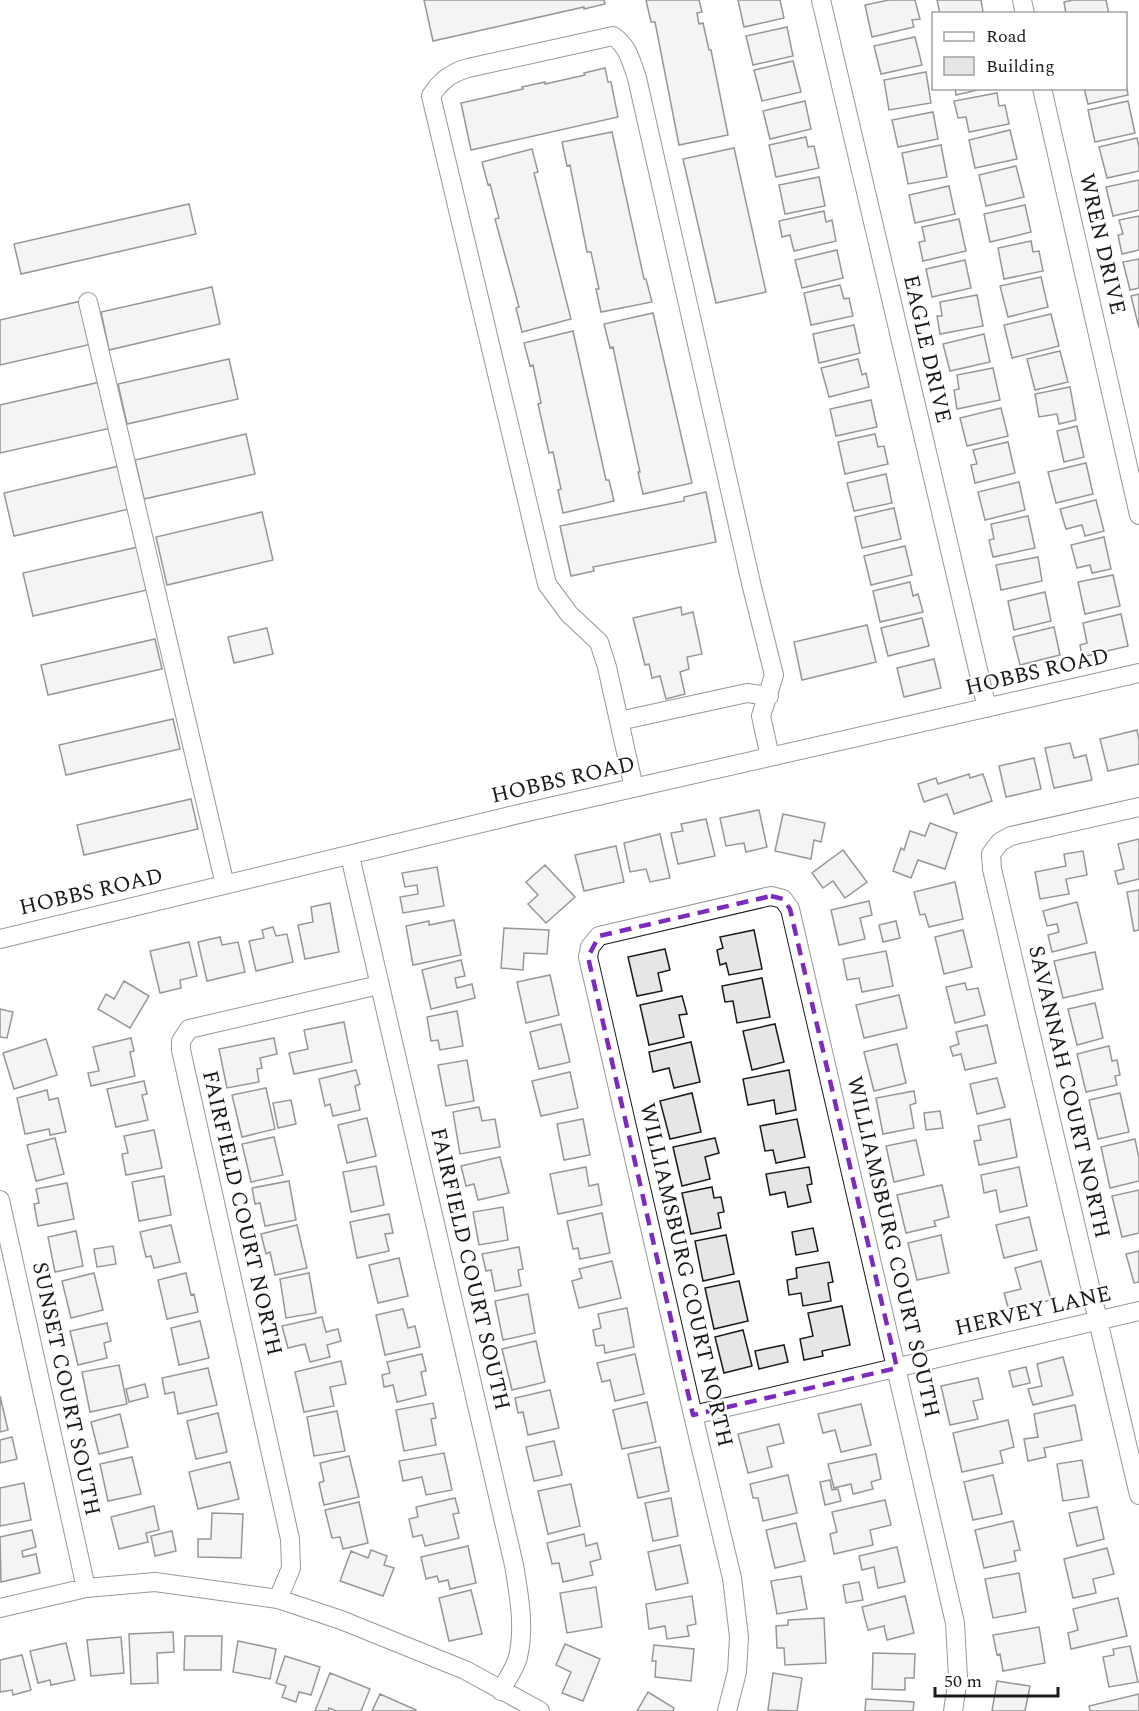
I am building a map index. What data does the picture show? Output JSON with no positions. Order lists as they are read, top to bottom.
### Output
{
  "streets": {
    "street": [
      "WREN DRIVE",
      "EAGLE DRIVE",
      "HOBBS ROAD",
      "SAVANNAH COURT NORTH",
      "FAIRFIELD COURT NORTH",
      "WILLIAMSBURG COURT SOUTH",
      "FAIRFIELD COURT SOUTH",
      "WILLIAMSBURG COURT NORTH",
      "HERVEY LANE",
      "SUNSET COURT SOUTH"
    ]
  },
  "crossings": [
    ["EAGLE DRIVE", "HOBBS ROAD"],
    ["HOBBS ROAD", "FAIRFIELD COURT SOUTH"],
    ["SAVANNAH COURT NORTH", "HERVEY LANE"],
    ["FAIRFIELD COURT NORTH", "FAIRFIELD COURT SOUTH"],
    ["WILLIAMSBURG COURT SOUTH", "WILLIAMSBURG COURT NORTH"],
    ["WILLIAMSBURG COURT SOUTH", "HERVEY LANE"],
    ["WILLIAMSBURG COURT NORTH", "HERVEY LANE"]
  ],
  "legend": ["Road", "Building"],
  "scale_bar": "50 m"
}
